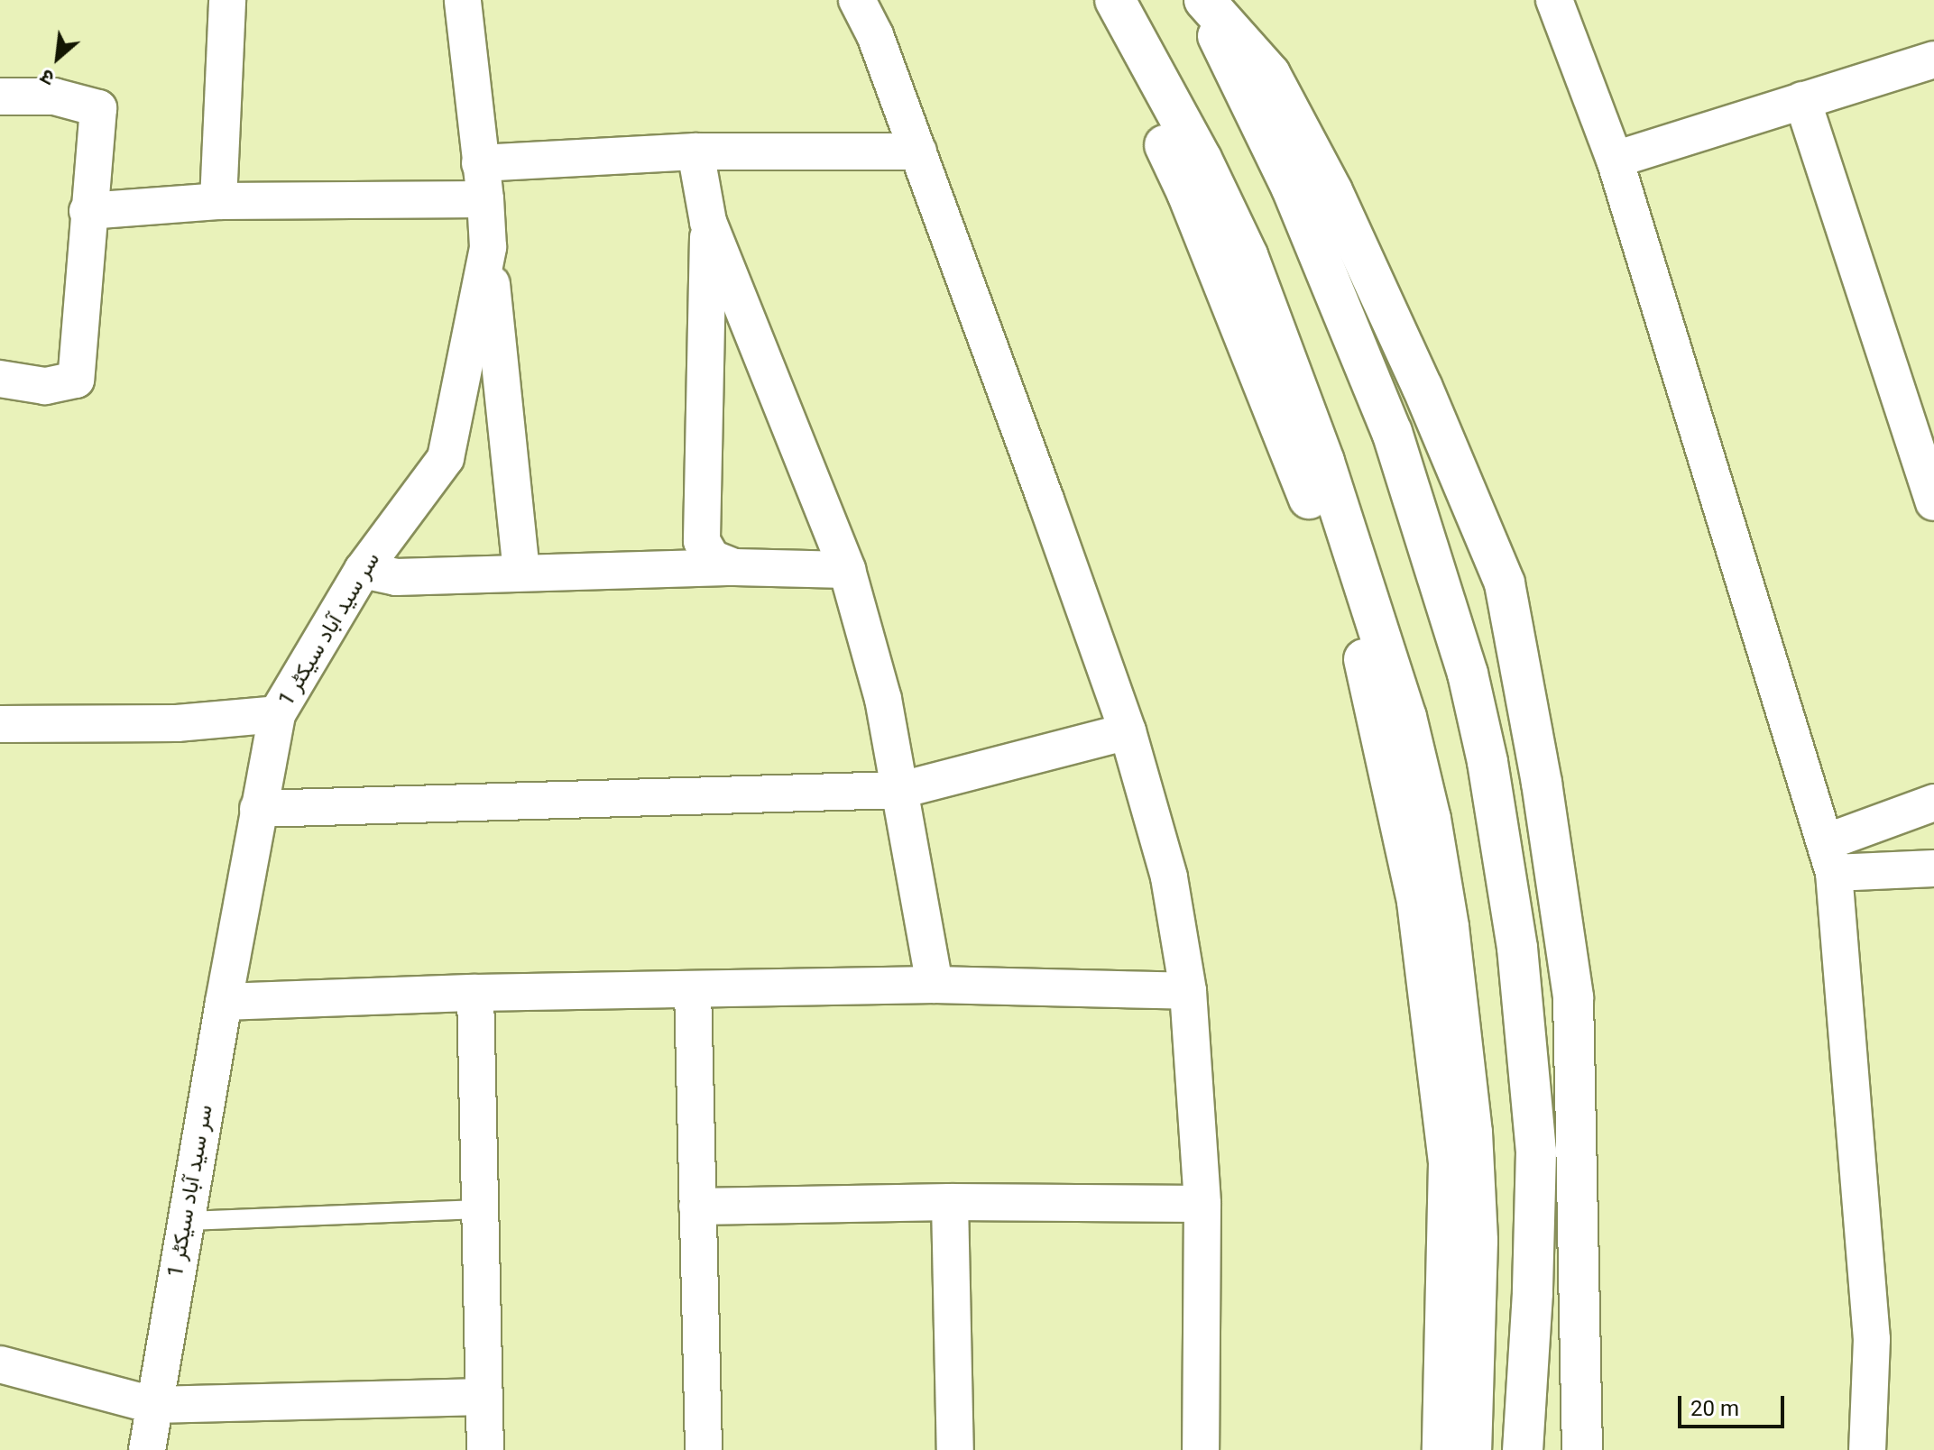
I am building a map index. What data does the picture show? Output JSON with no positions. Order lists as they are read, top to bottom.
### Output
{
  "streets": {
    "street": ["سر سید آباد سیکٹر 1"]
  },
  "scale_bar": "20 m",
  "north": "bottom left"
}
